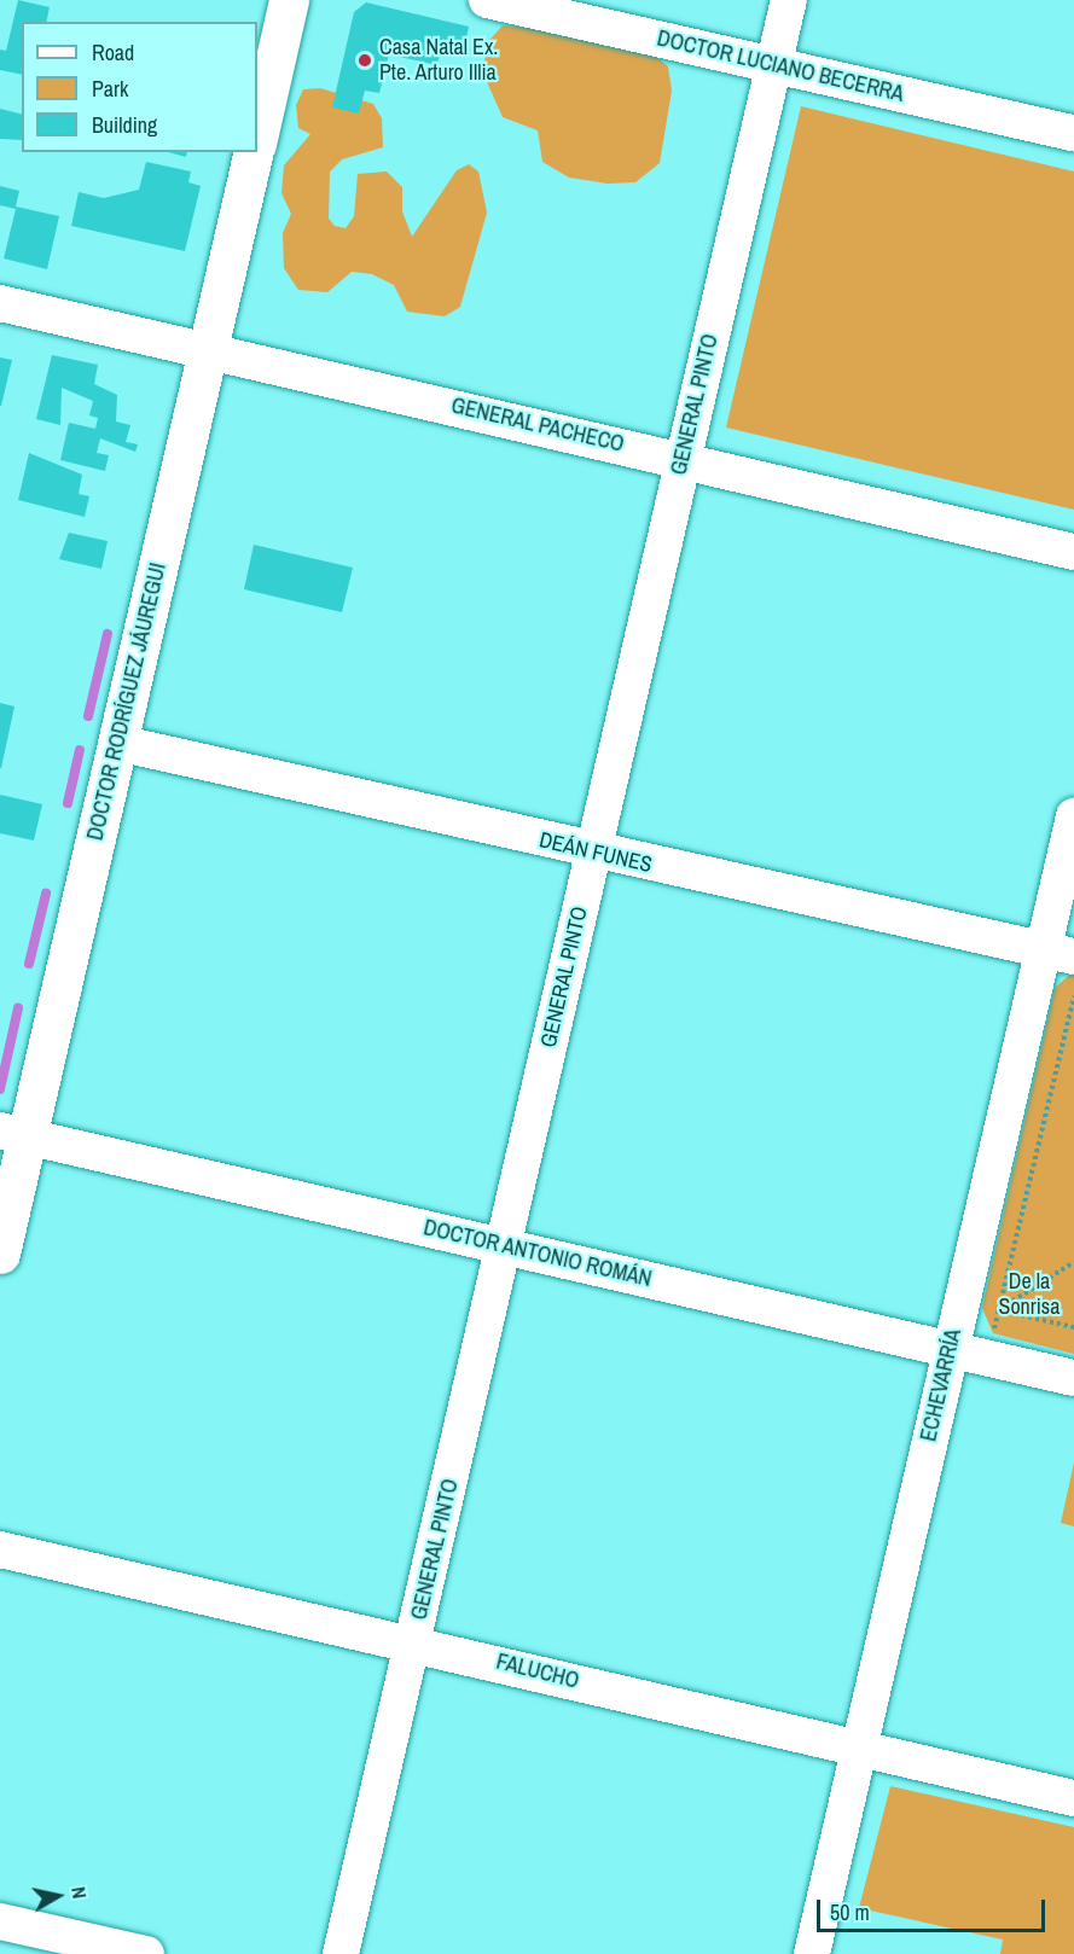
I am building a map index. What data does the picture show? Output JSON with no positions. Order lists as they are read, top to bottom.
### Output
{
  "streets": {
    "main road": ["DOCTOR RODRÍGUEZ JÁUREGUI"],
    "street": [
      "DOCTOR LUCIANO BECERRA",
      "GENERAL PINTO",
      "GENERAL PACHECO",
      "DEÁN FUNES",
      "DOCTOR ANTONIO ROMÁN",
      "ECHEVARRÍA",
      "FALUCHO"
    ]
  },
  "crossings": [
    ["DOCTOR LUCIANO BECERRA", "GENERAL PINTO"],
    ["GENERAL PINTO", "GENERAL PACHECO"],
    ["GENERAL PINTO", "DEÁN FUNES"],
    ["GENERAL PINTO", "DOCTOR ANTONIO ROMÁN"],
    ["GENERAL PINTO", "FALUCHO"],
    ["GENERAL PACHECO", "DOCTOR RODRÍGUEZ JÁUREGUI"],
    ["DOCTOR RODRÍGUEZ JÁUREGUI", "DEÁN FUNES"],
    ["DOCTOR RODRÍGUEZ JÁUREGUI", "DOCTOR ANTONIO ROMÁN"],
    ["DEÁN FUNES", "ECHEVARRÍA"],
    ["DOCTOR ANTONIO ROMÁN", "ECHEVARRÍA"],
    ["ECHEVARRÍA", "FALUCHO"]
  ],
  "parks": ["De la Sonrisa"],
  "places": ["Casa Natal Ex. Pte. Arturo Illia"],
  "legend": ["Road", "Park", "Building"],
  "scale_bar": "50 m",
  "north": "right"
}
